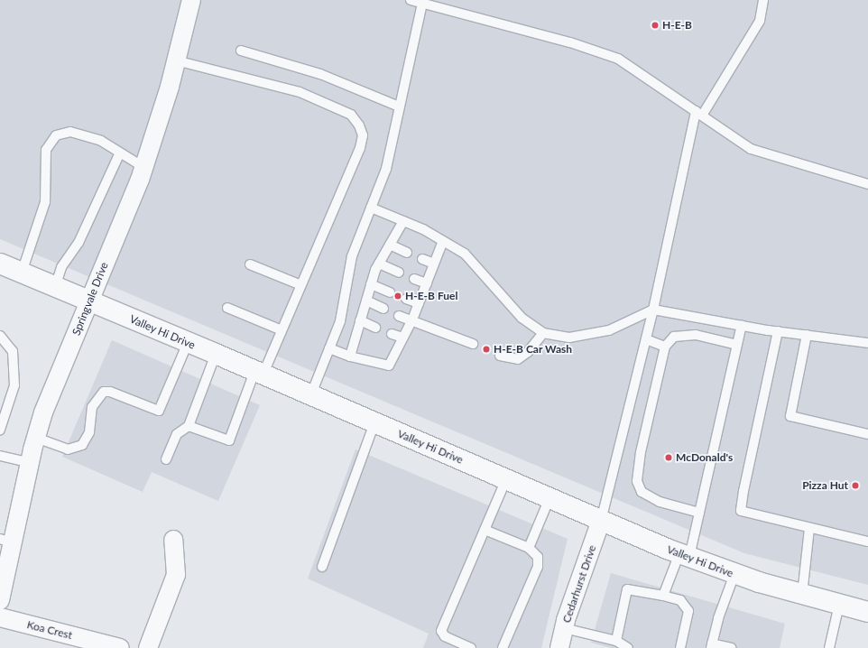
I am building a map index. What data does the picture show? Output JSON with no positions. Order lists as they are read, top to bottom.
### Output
{
  "streets": {
    "street": [
      "Springvale Drive",
      "Valley Hi Drive",
      "Cedarhurst Drive",
      "Koa Crest"
    ]
  },
  "crossings": [
    ["Springvale Drive", "Valley Hi Drive"],
    ["Valley Hi Drive", "Cedarhurst Drive"]
  ],
  "places": [
    "H-E-B",
    "H-E-B Fuel",
    "H-E-B Car Wash",
    "McDonald's",
    "Pizza Hut"
  ]
}
